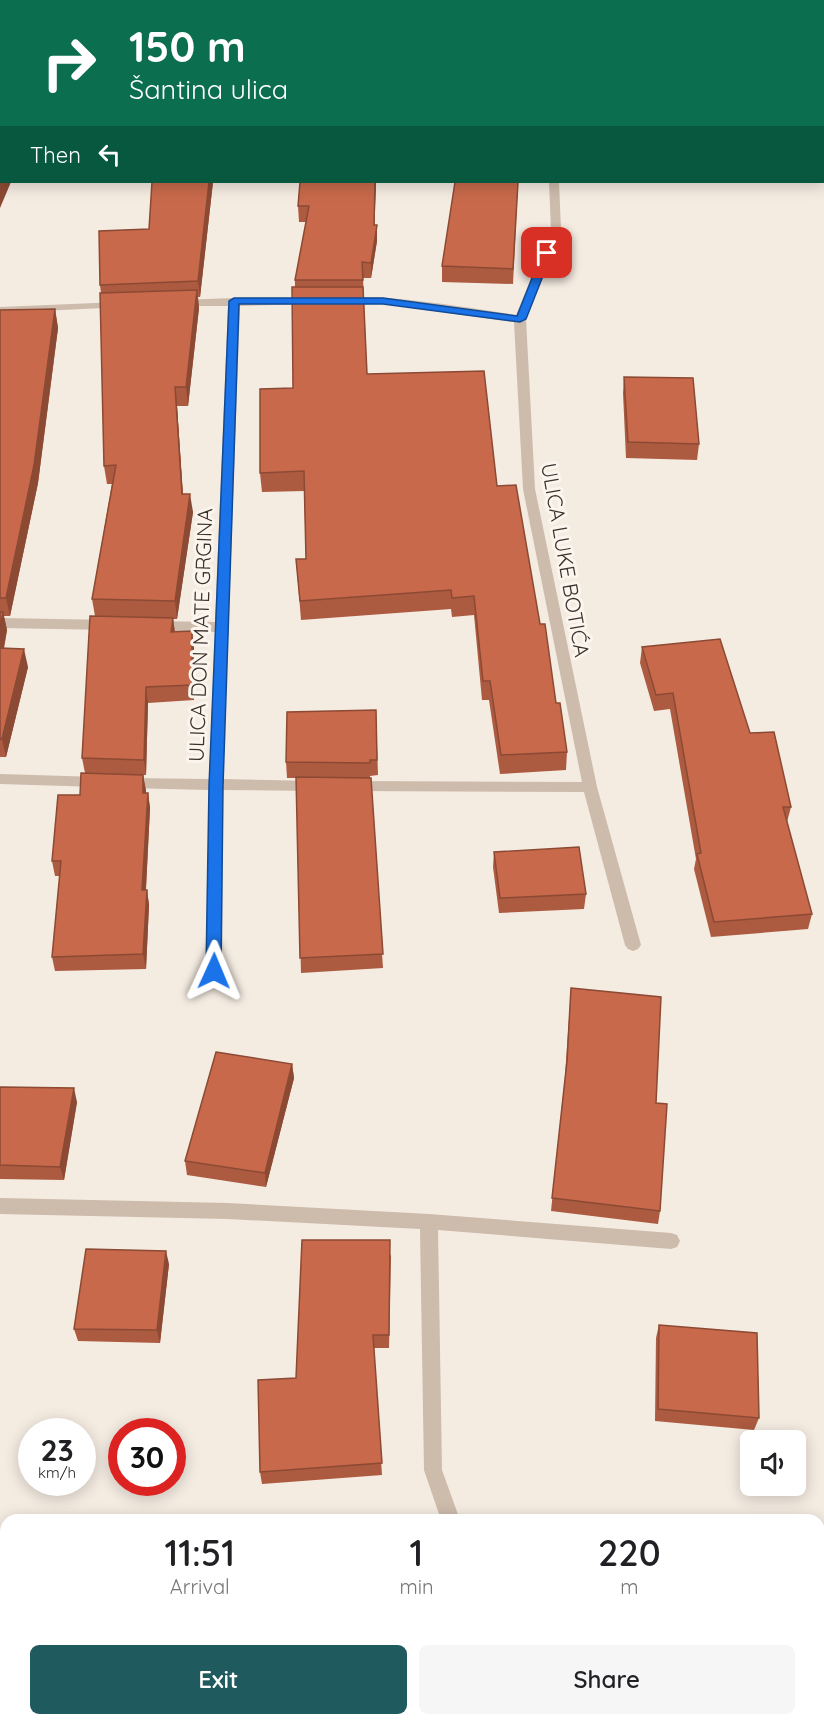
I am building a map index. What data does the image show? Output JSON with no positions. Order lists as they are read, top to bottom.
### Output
{
  "streets": {
    "street": ["ULICA LUKE BOTIĆA", "ULICA DON MATE GRGINA"]
  },
  "page": {
    "turn": ["150 m", "Šantina ulica"],
    "then": "Then",
    "speed": "23 km/h",
    "limit": "30",
    "eta": [
      "11:51",
      "Arrival",
      "1",
      "min",
      "220",
      "m"
    ],
    "buttons": ["Exit", "Share"]
  }
}
